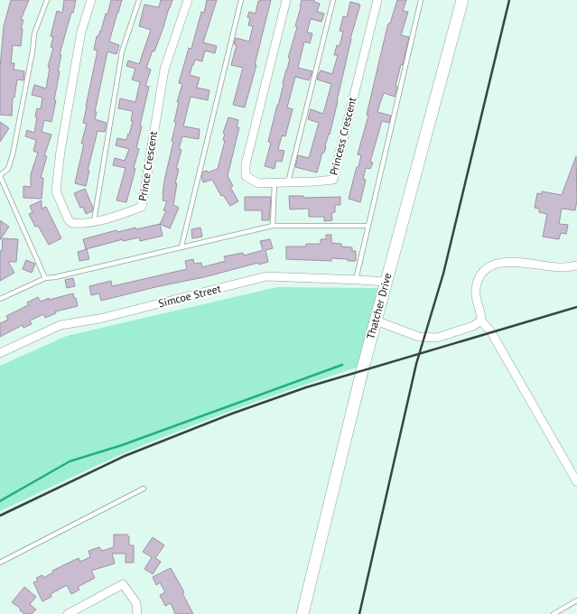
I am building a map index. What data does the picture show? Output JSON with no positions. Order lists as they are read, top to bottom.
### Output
{
  "streets": {
    "main road": ["Thatcher Drive"],
    "street": ["Princess Crescent", "Prince Crescent", "Simcoe Street"]
  },
  "crossings": [
    ["Simcoe Street", "Thatcher Drive"]
  ]
}
